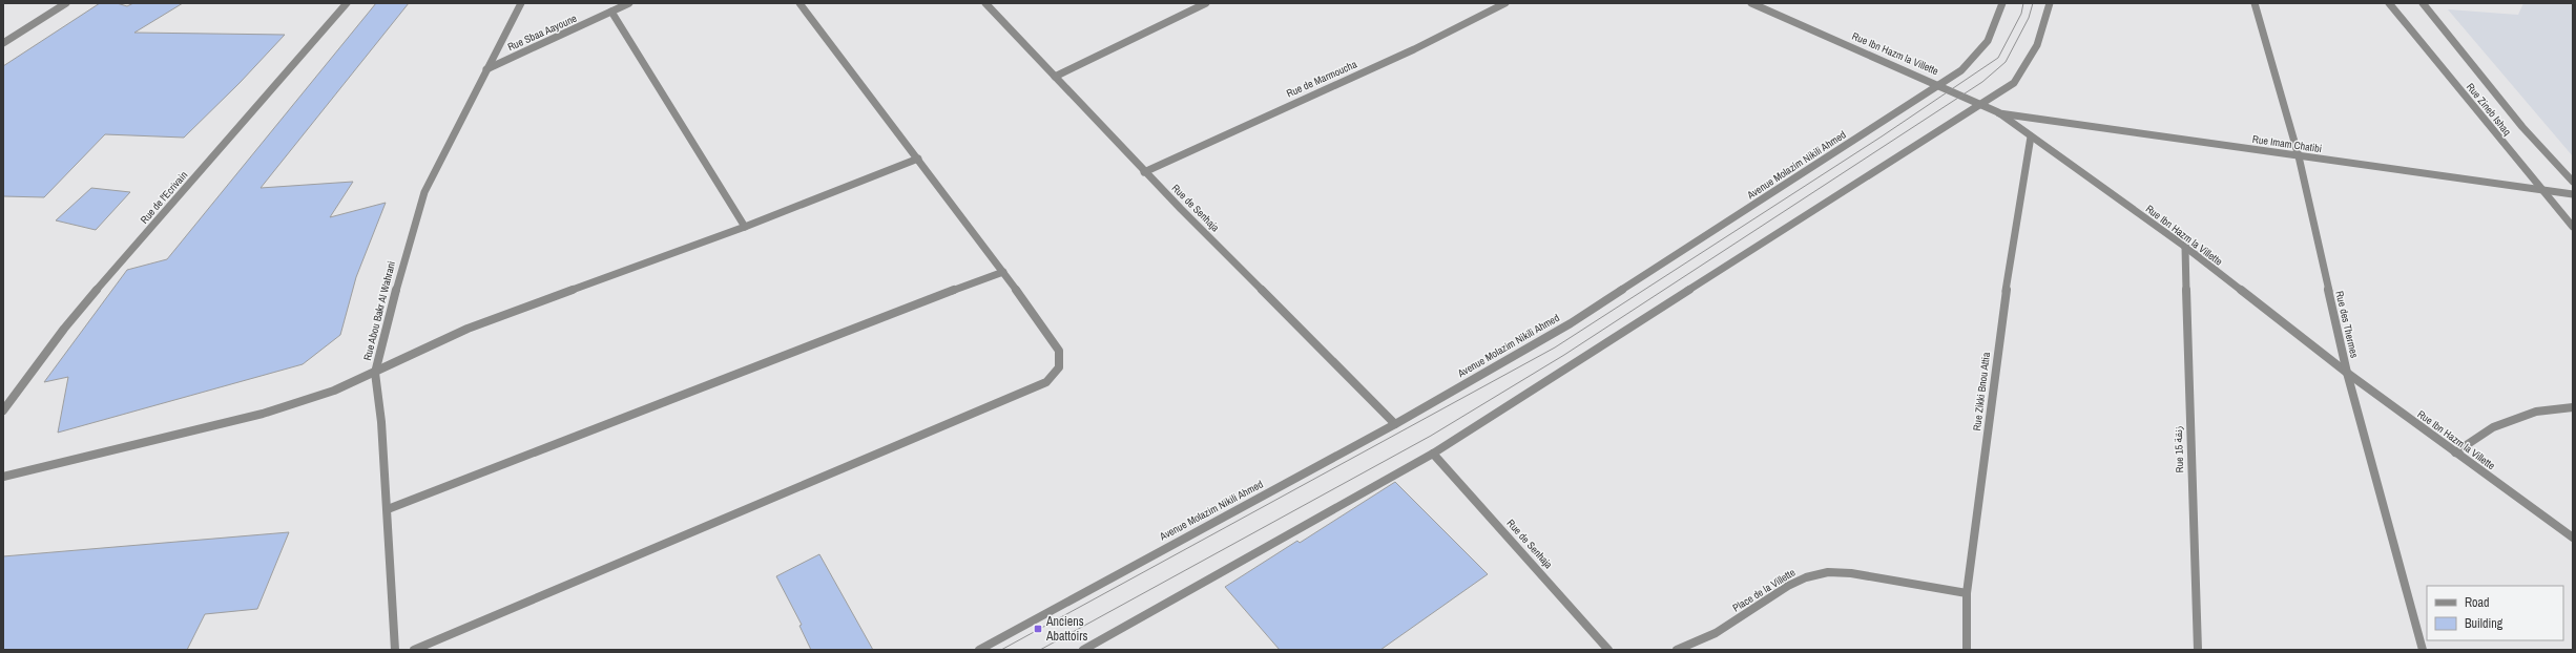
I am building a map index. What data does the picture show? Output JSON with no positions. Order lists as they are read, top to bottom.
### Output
{
  "streets": {
    "street": [
      "Rue Sbaa Aayoune",
      "Rue Ibn Hazm la Villette",
      "Rue de Marmoucha",
      "Rue Zineb Ishaq",
      "Rue Imam Chatibi",
      "Avenue Molazim Nikili Ahmed",
      "Rue de l'Ecrivain",
      "Rue de Senhaja",
      "Rue Abou Bakr Al Wahrani",
      "Rue des Thermes",
      "Rue Zikki Bnou Attia",
      "Rue 15 زنقة",
      "Place de la Villette"
    ]
  },
  "crossings": [
    ["Rue Sbaa Aayoune", "Rue Abou Bakr Al Wahrani"],
    ["Rue Ibn Hazm la Villette", "Rue Imam Chatibi"],
    ["Rue Ibn Hazm la Villette", "Avenue Molazim Nikili Ahmed"],
    ["Rue Ibn Hazm la Villette", "Rue des Thermes"],
    ["Rue Ibn Hazm la Villette", "Rue Zikki Bnou Attia"],
    ["Rue Ibn Hazm la Villette", "Rue 15 زنقة"],
    ["Rue de Marmoucha", "Rue de Senhaja"],
    ["Rue Zineb Ishaq", "Rue Imam Chatibi"],
    ["Rue Imam Chatibi", "Rue des Thermes"],
    ["Avenue Molazim Nikili Ahmed", "Rue de Senhaja"],
    ["Rue Zikki Bnou Attia", "Place de la Villette"]
  ],
  "places": {
    "transit": ["Anciens Abattoirs"]
  },
  "legend": ["Road", "Building"]
}
